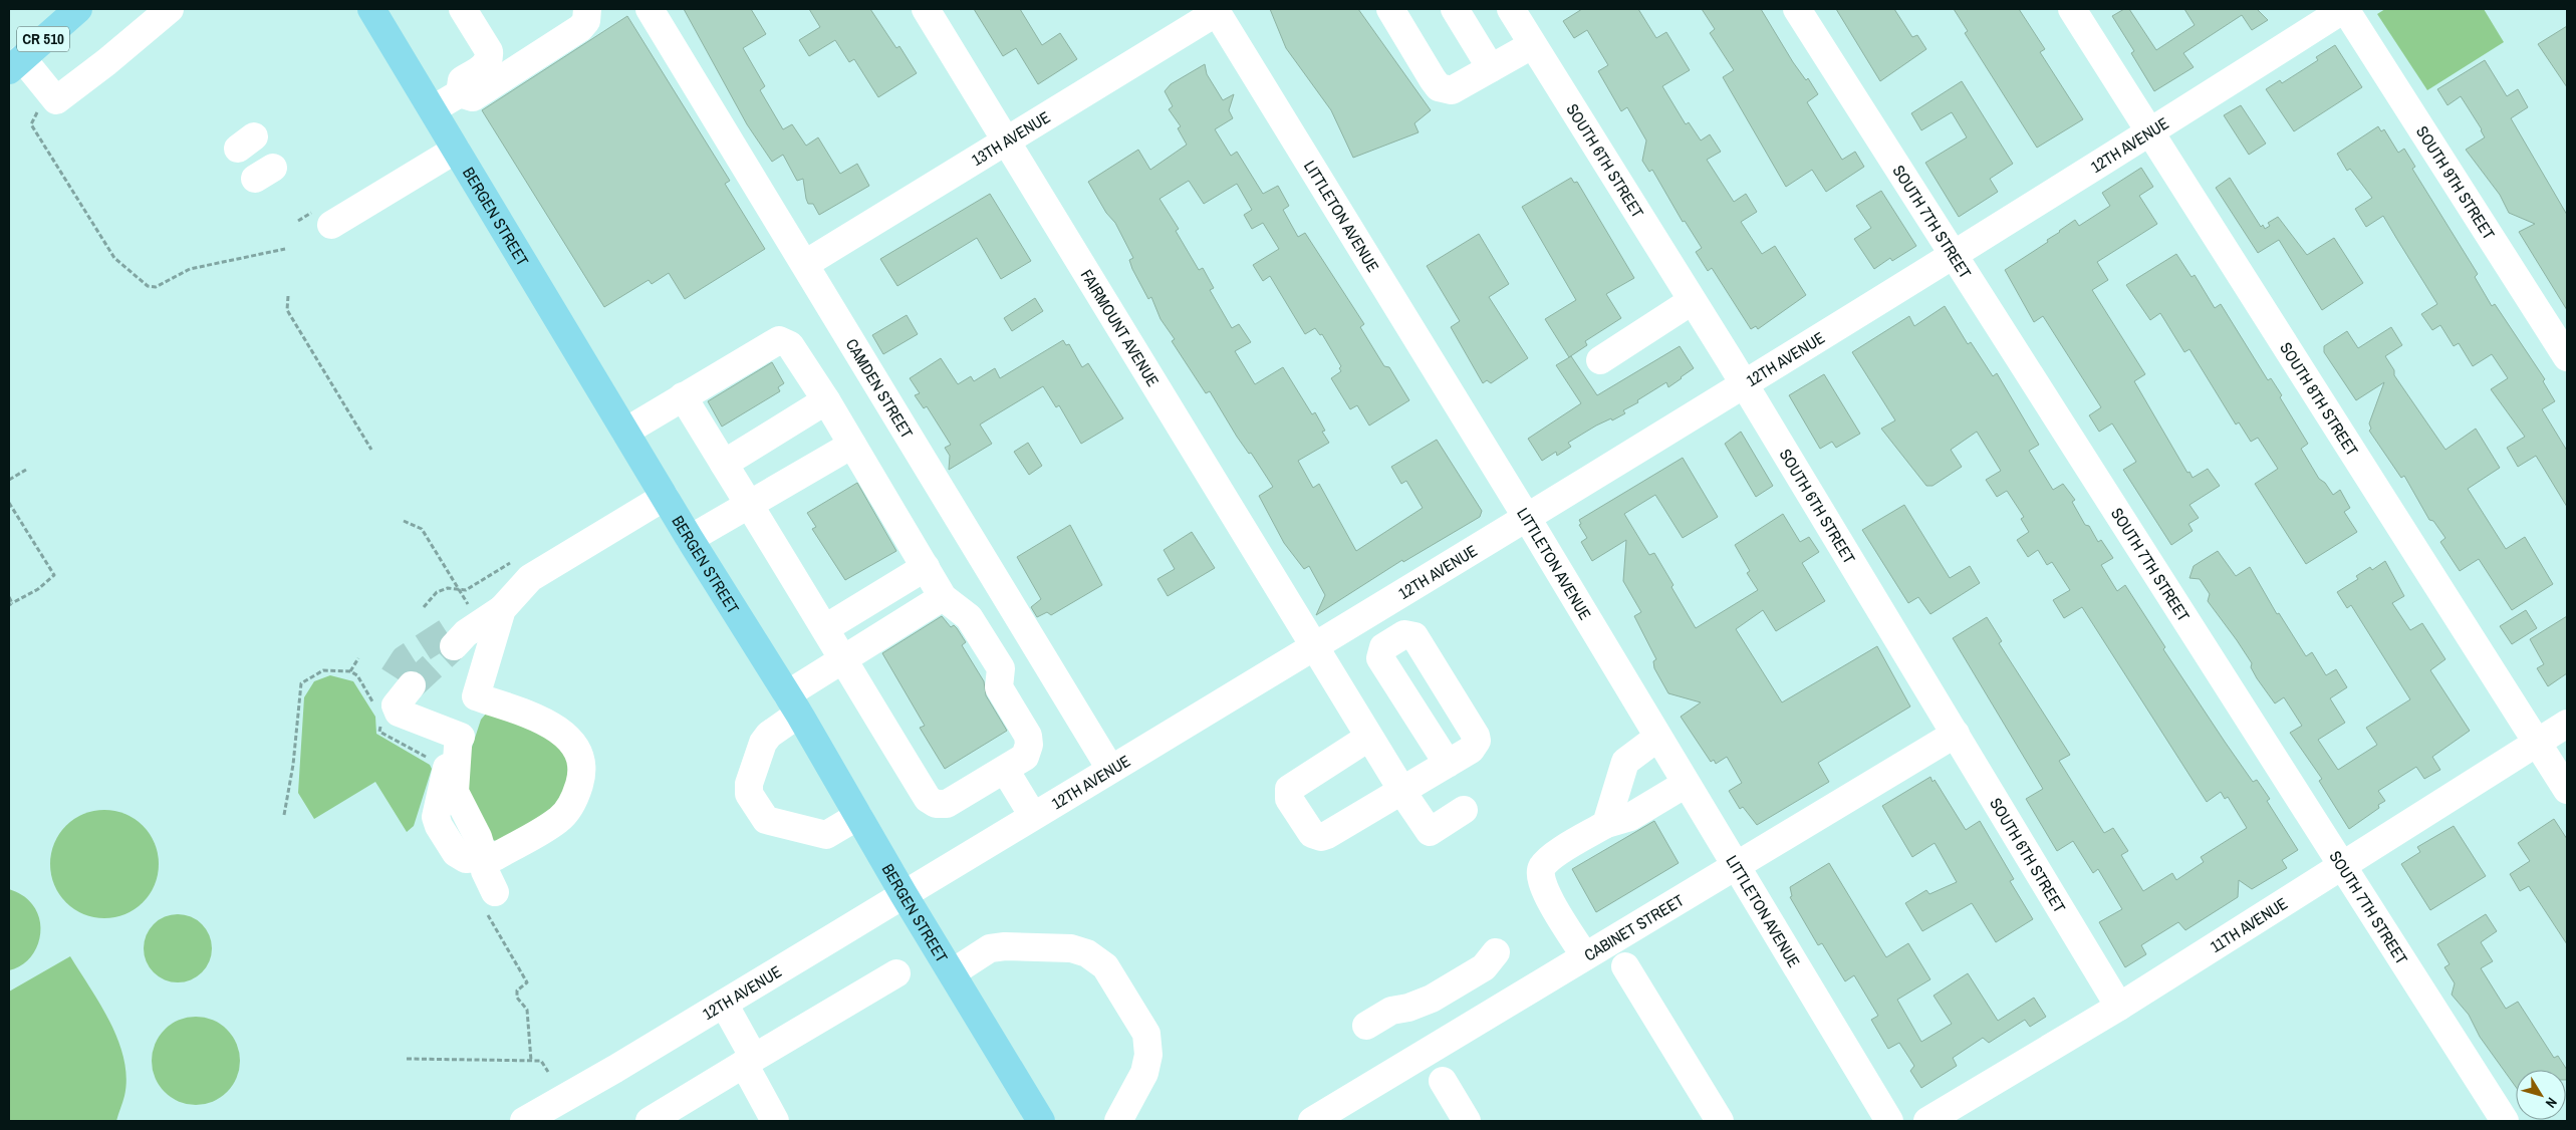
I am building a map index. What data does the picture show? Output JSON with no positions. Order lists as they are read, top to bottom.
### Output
{
  "streets": {
    "main road": ["CR 510", "BERGEN STREET"],
    "street": [
      "13TH AVENUE",
      "12TH AVENUE",
      "SOUTH 6TH STREET",
      "SOUTH 9TH STREET",
      "LITTLETON AVENUE",
      "SOUTH 7TH STREET",
      "FAIRMOUNT AVENUE",
      "CAMDEN STREET",
      "SOUTH 8TH STREET",
      "11TH AVENUE",
      "CABINET STREET"
    ]
  },
  "crossings": [
    ["13TH AVENUE", "LITTLETON AVENUE"],
    ["13TH AVENUE", "FAIRMOUNT AVENUE"],
    ["13TH AVENUE", "CAMDEN STREET"],
    ["12TH AVENUE", "SOUTH 6TH STREET"],
    ["12TH AVENUE", "SOUTH 9TH STREET"],
    ["12TH AVENUE", "BERGEN STREET"],
    ["12TH AVENUE", "LITTLETON AVENUE"],
    ["12TH AVENUE", "SOUTH 7TH STREET"],
    ["12TH AVENUE", "FAIRMOUNT AVENUE"],
    ["12TH AVENUE", "CAMDEN STREET"],
    ["12TH AVENUE", "SOUTH 8TH STREET"],
    ["SOUTH 6TH STREET", "11TH AVENUE"],
    ["SOUTH 6TH STREET", "CABINET STREET"],
    ["LITTLETON AVENUE", "CABINET STREET"],
    ["SOUTH 7TH STREET", "11TH AVENUE"],
    ["SOUTH 8TH STREET", "11TH AVENUE"]
  ],
  "north": "bottom right"
}
